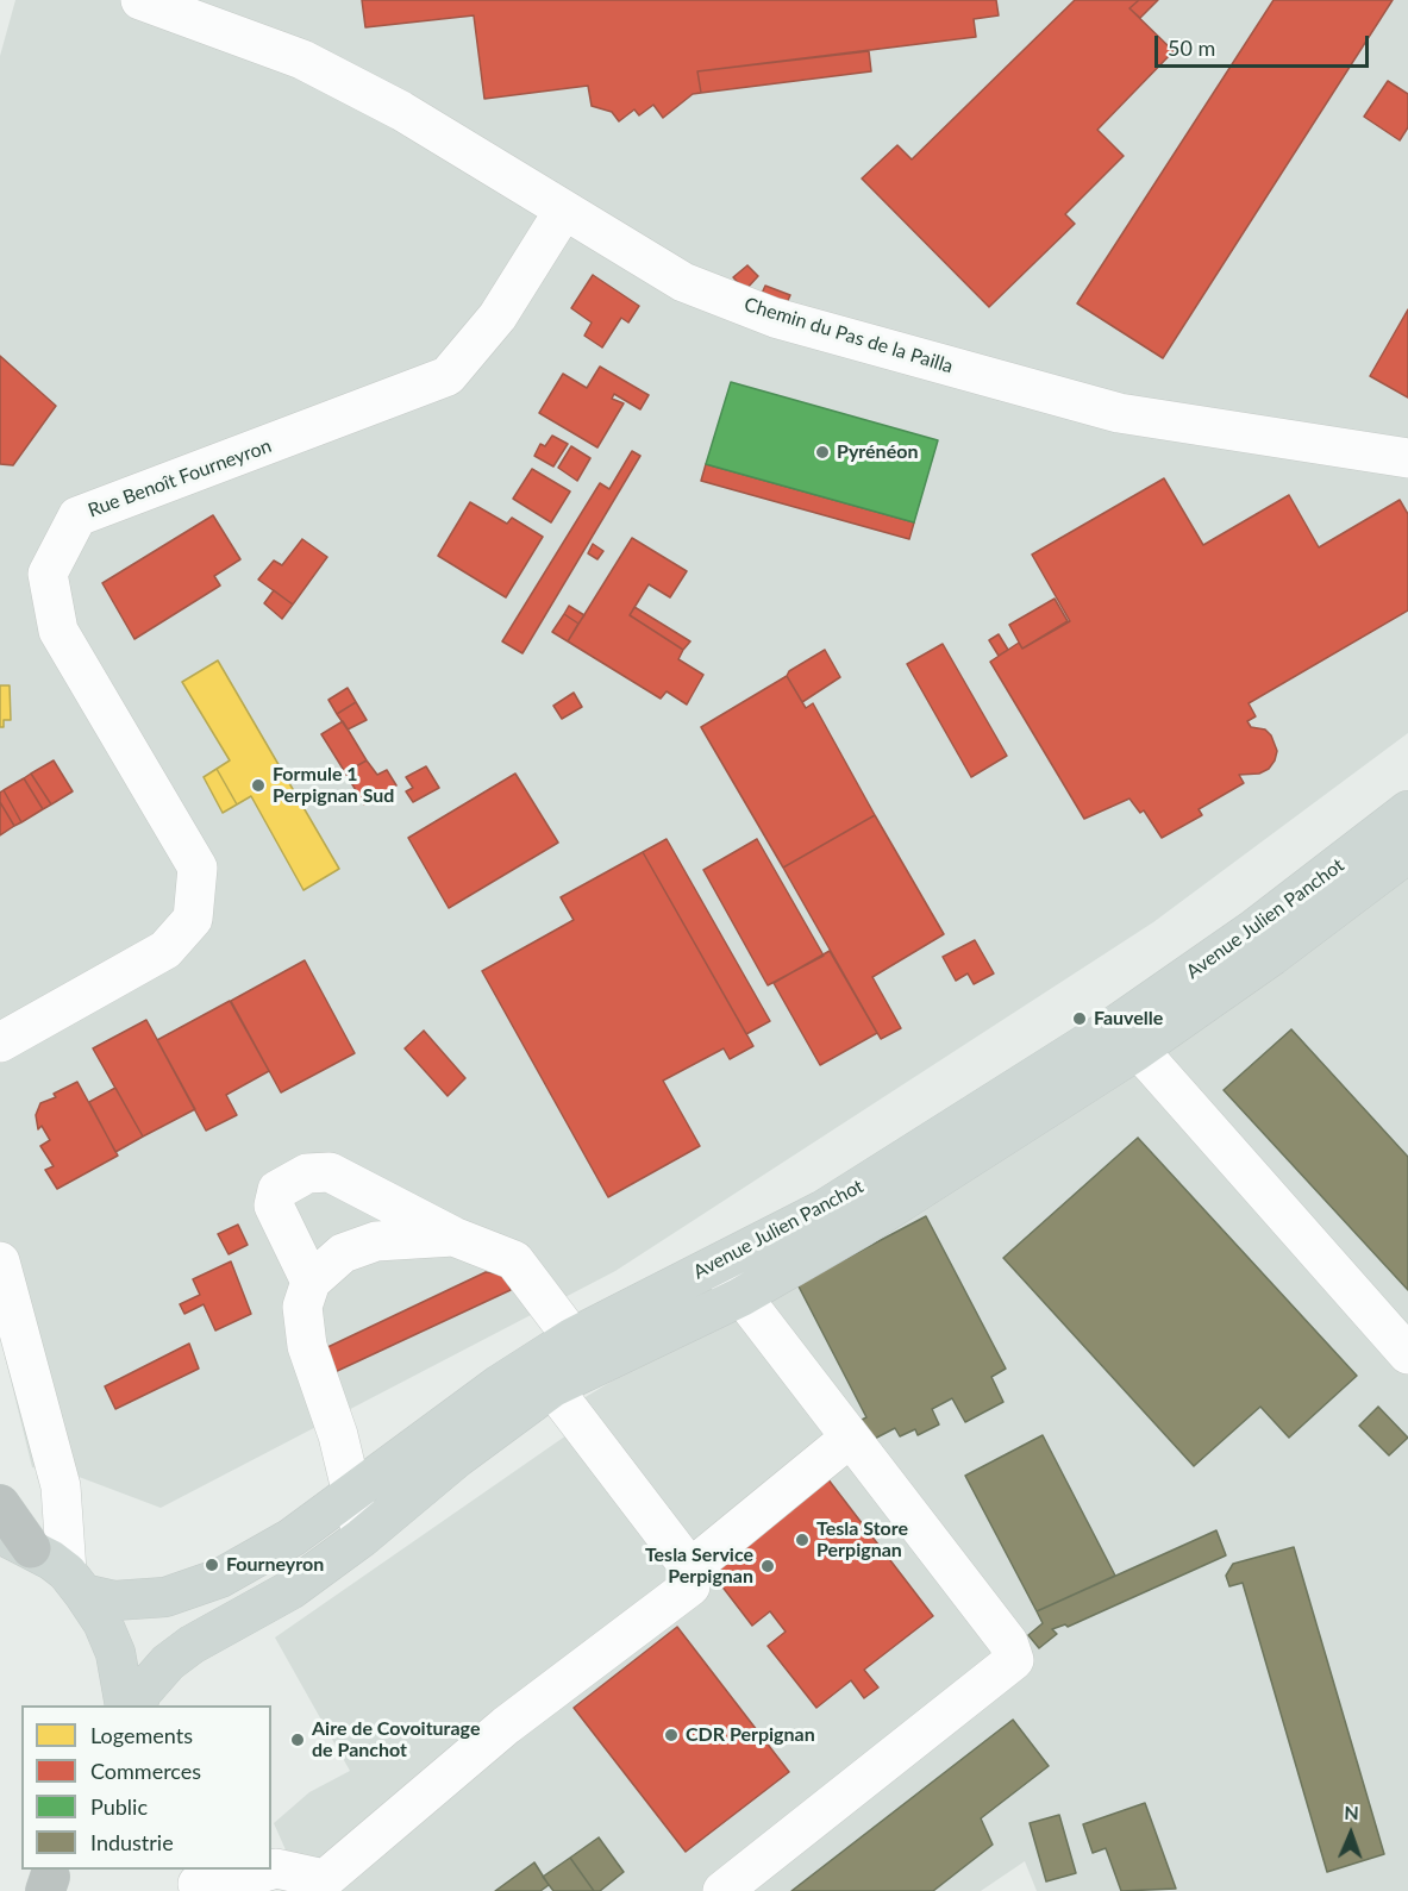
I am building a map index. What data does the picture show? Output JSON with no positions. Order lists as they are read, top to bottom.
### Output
{
  "streets": {
    "main road": ["Avenue Julien Panchot"],
    "street": ["Chemin du Pas de la Pailla", "Rue Benoît Fourneyron"]
  },
  "crossings": [
    ["Chemin du Pas de la Pailla", "Rue Benoît Fourneyron"]
  ],
  "places": [
    "Pyrénéon",
    "Formule 1 Perpignan Sud",
    "Fauvelle",
    "Tesla Store Perpignan",
    "Fourneyron",
    "Tesla Service Perpignan",
    "CDR Perpignan",
    "Aire de Covoiturage de Panchot"
  ],
  "legend": [
    "Logements",
    "Commerces",
    "Public",
    "Industrie"
  ],
  "scale_bar": "50 m",
  "north": "top"
}
